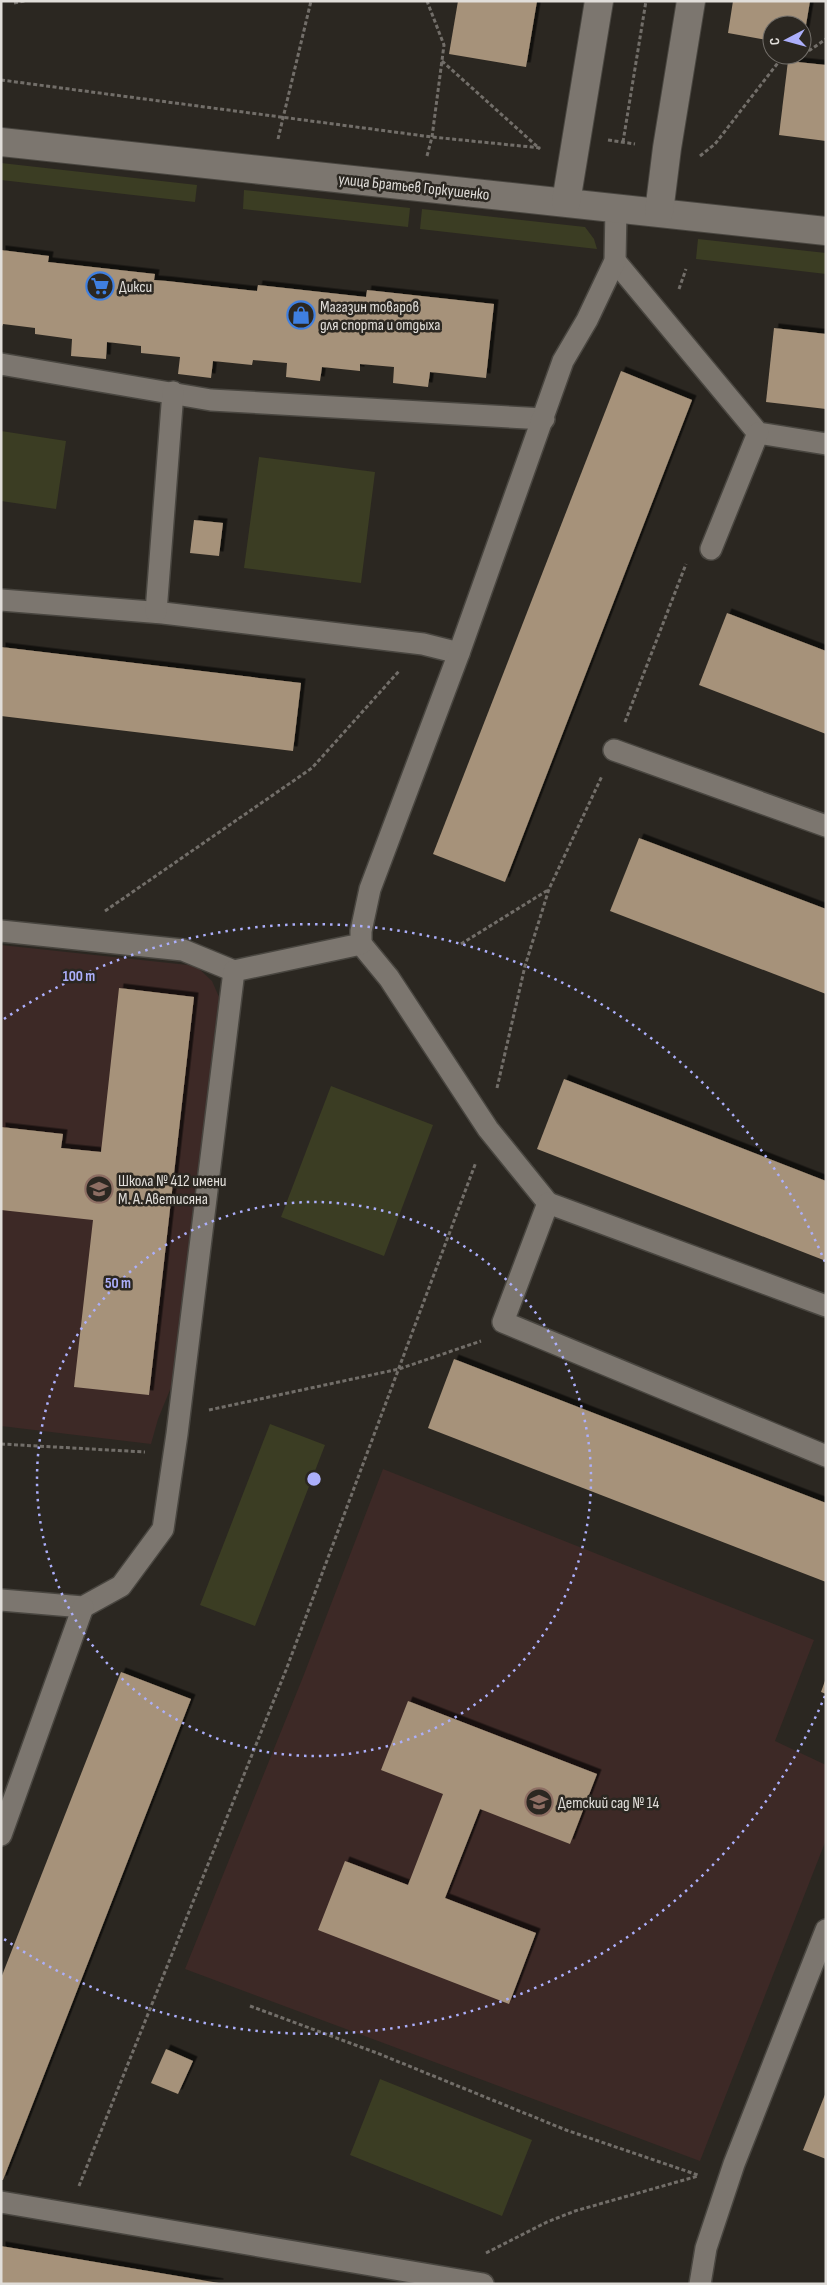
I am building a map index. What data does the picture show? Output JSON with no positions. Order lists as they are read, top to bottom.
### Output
{
  "streets": {
    "street": ["улица Братьев Горкушенко"]
  },
  "places": {
    "supermarket": ["Дикси"],
    "shop": ["Магазин товаров для спорта и отдыха"],
    "school or university": ["Школа № 412 имени М. А. Аветисяна", "Детский сад № 14"]
  },
  "north": "left",
  "rings": ["100 m", "50 m"]
}
